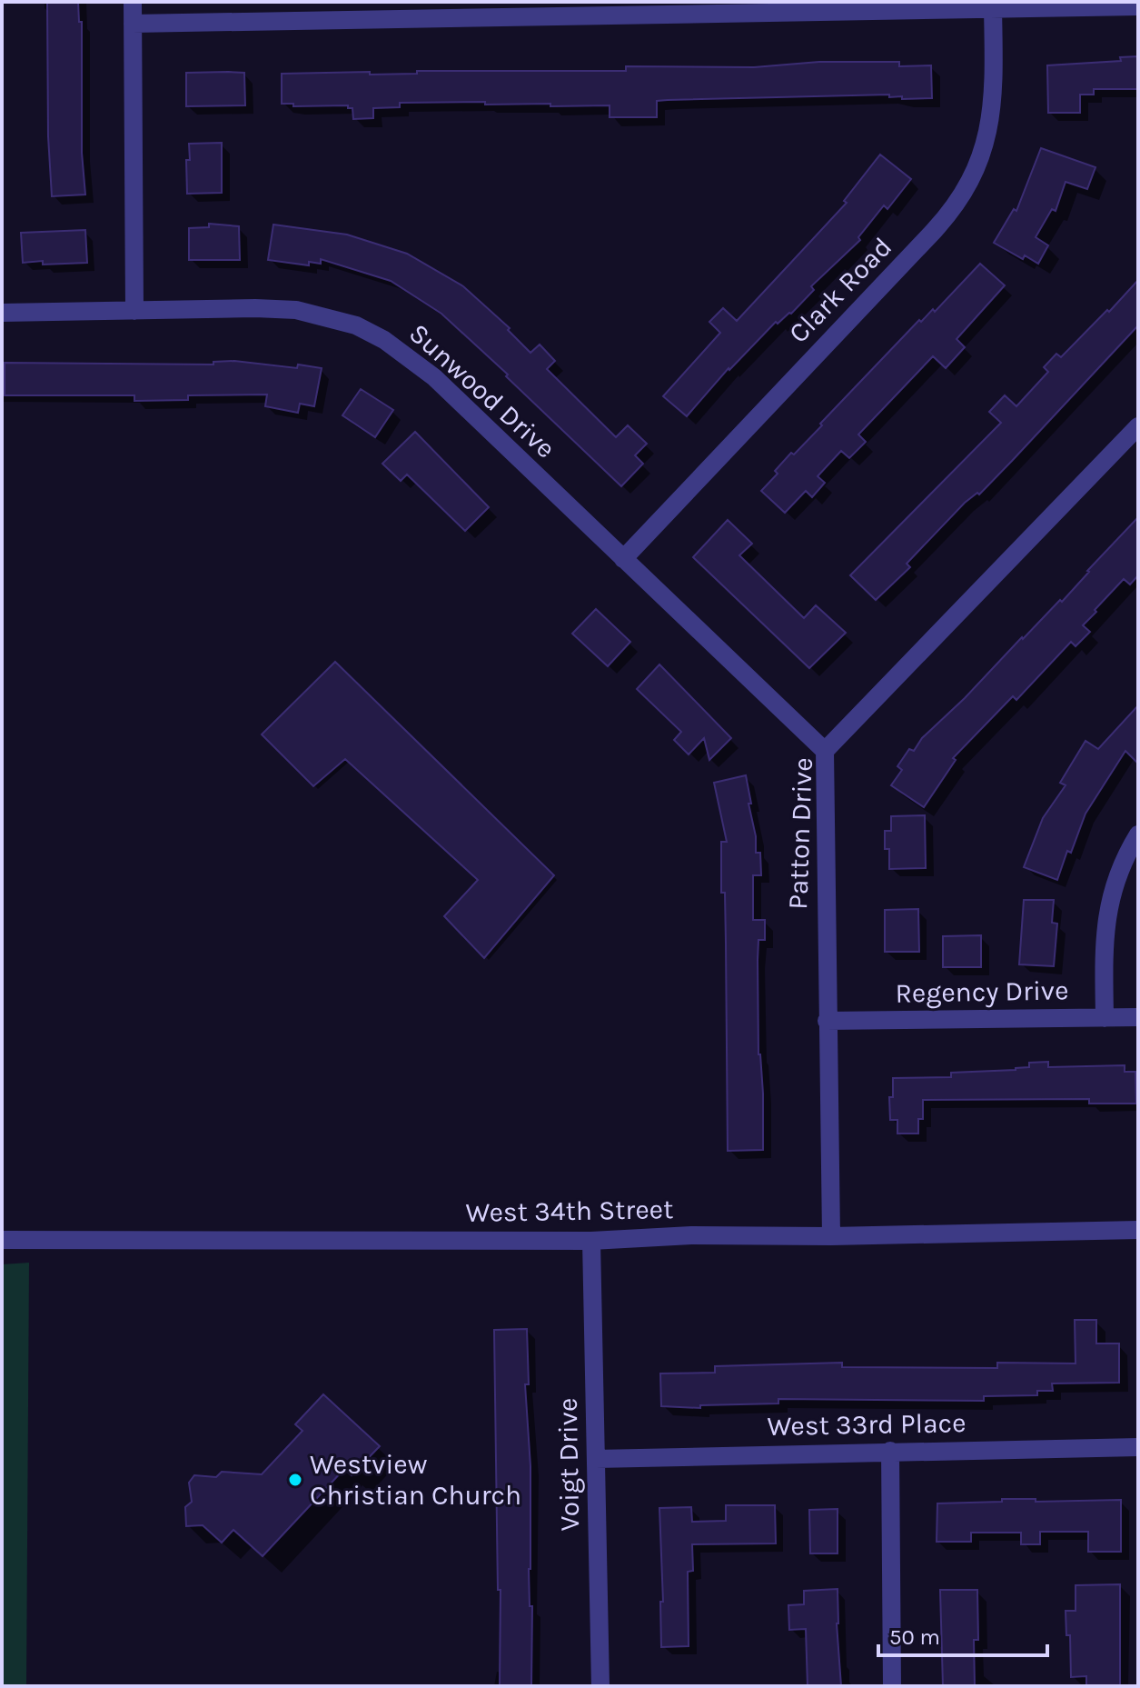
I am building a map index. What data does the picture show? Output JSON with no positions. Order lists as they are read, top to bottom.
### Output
{
  "streets": {
    "street": [
      "Clark Road",
      "Sunwood Drive",
      "Patton Drive",
      "Regency Drive",
      "West 34th Street",
      "West 33rd Place",
      "Voigt Drive"
    ]
  },
  "crossings": [
    ["Clark Road", "Sunwood Drive"],
    ["Sunwood Drive", "Patton Drive"],
    ["Patton Drive", "Regency Drive"],
    ["Patton Drive", "West 34th Street"],
    ["West 34th Street", "Voigt Drive"],
    ["West 33rd Place", "Voigt Drive"]
  ],
  "places": ["Westview Christian Church"],
  "scale_bar": "50 m"
}
